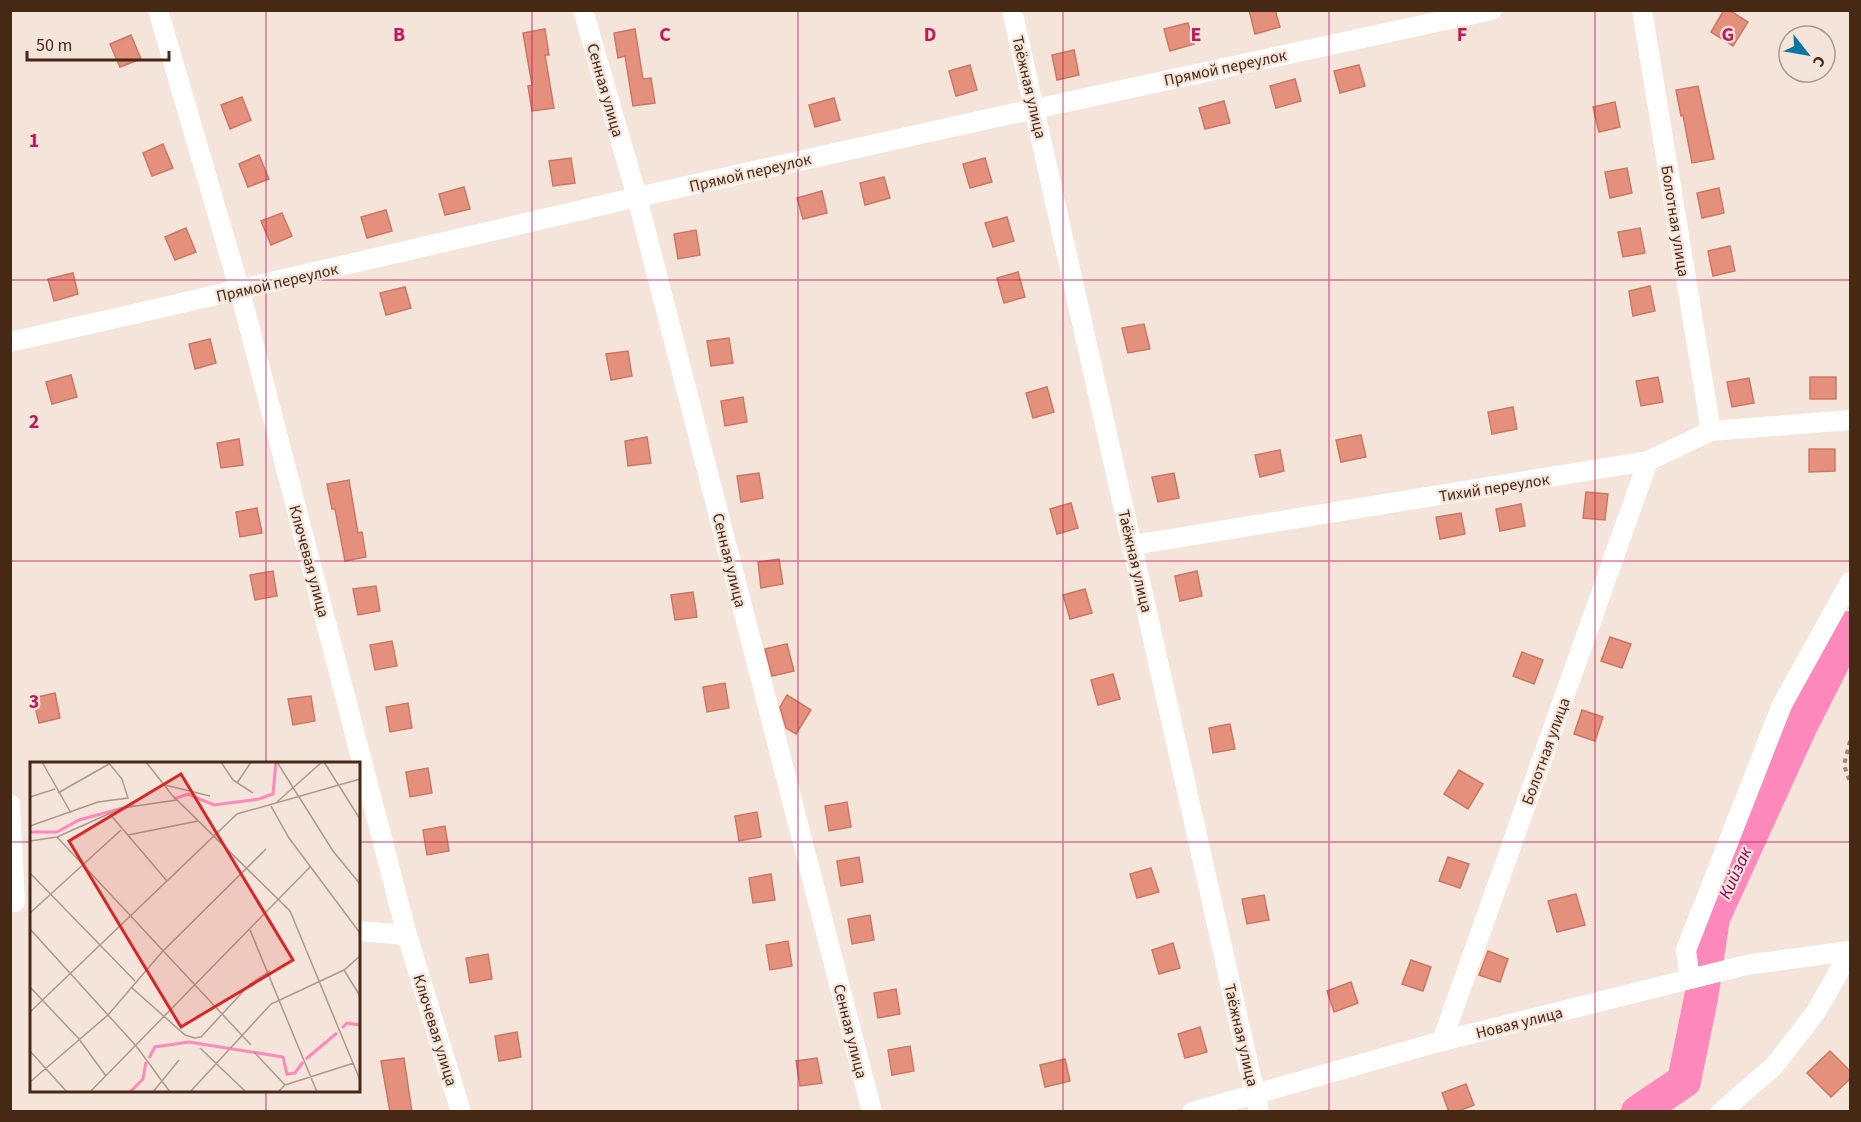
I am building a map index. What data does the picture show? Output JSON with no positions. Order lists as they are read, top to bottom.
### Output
{
  "streets": {
    "street": [
      "Прямой переулок",
      "Таёжная улица",
      "Сенная улица",
      "Болотная улица",
      "Тихий переулок",
      "Ключевая улица",
      "Новая улица"
    ]
  },
  "crossings": [
    ["Прямой переулок", "Таёжная улица"],
    ["Прямой переулок", "Сенная улица"],
    ["Прямой переулок", "Ключевая улица"],
    ["Таёжная улица", "Тихий переулок"],
    ["Таёжная улица", "Новая улица"],
    ["Болотная улица", "Тихий переулок"],
    ["Болотная улица", "Новая улица"]
  ],
  "water": ["Кийзак"],
  "scale_bar": "50 m",
  "north": "bottom right",
  "grid": {
    "columns": [
      "B",
      "C",
      "D",
      "E",
      "F",
      "G"
    ],
    "rows": ["1", "2", "3"]
  }
}
